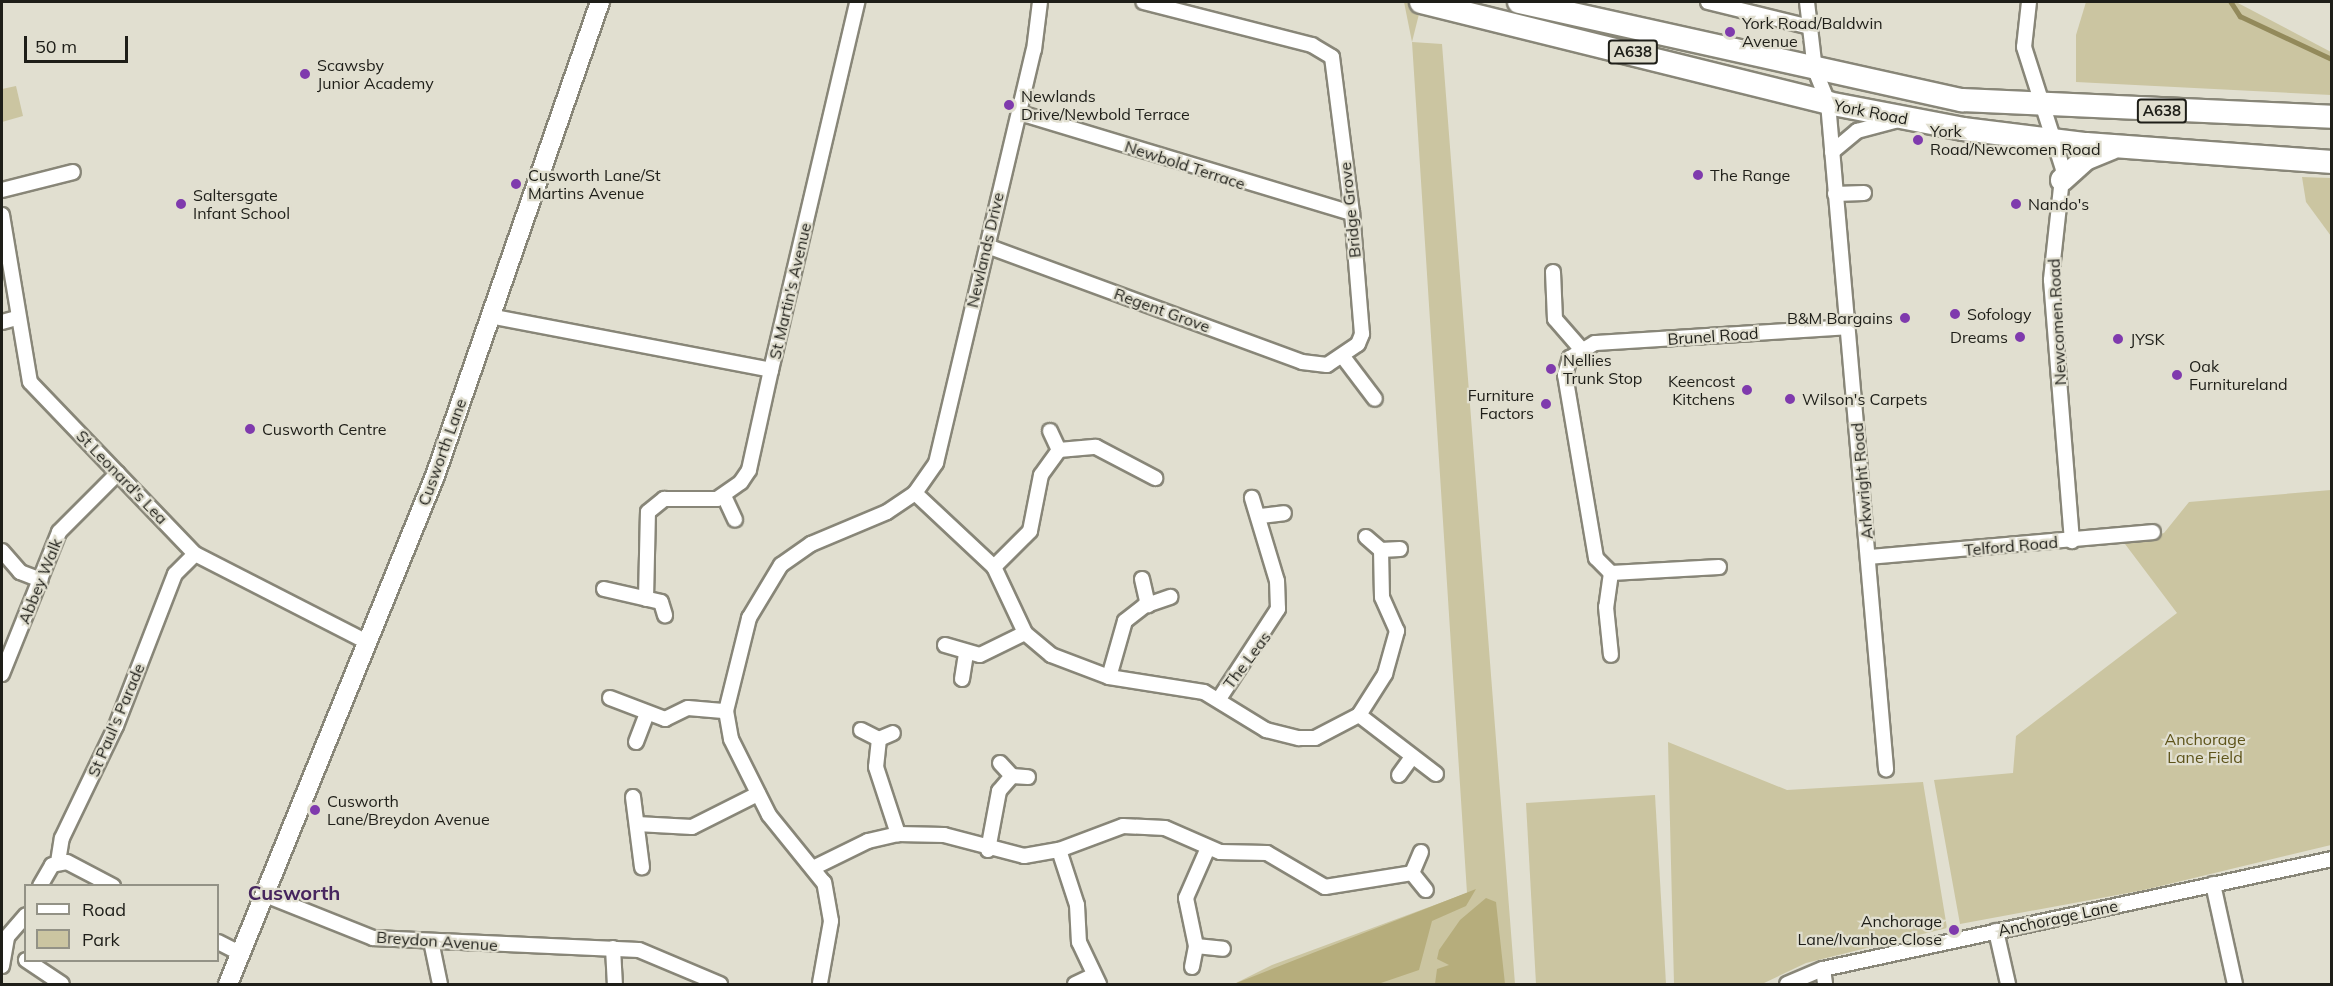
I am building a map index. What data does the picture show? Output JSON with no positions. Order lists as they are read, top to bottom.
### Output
{
  "streets": {
    "highway": ["A638", "York Road"],
    "street": [
      "Newbold Terrace",
      "Bridge Grove",
      "Newlands Drive",
      "St Martin's Avenue",
      "Regent Grove",
      "Newcomen Road",
      "Brunel Road",
      "Cusworth Lane",
      "St Leonard's Lea",
      "Arkwright Road",
      "Telford Road",
      "Abbey Walk",
      "The Leas",
      "St Paul's Parade",
      "Anchorage Lane",
      "Breydon Avenue"
    ]
  },
  "crossings": [
    ["York Road", "Newcomen Road"],
    ["York Road", "Arkwright Road"],
    ["Newbold Terrace", "Bridge Grove"],
    ["Newbold Terrace", "Newlands Drive"],
    ["Bridge Grove", "Regent Grove"],
    ["Newlands Drive", "Regent Grove"],
    ["St Martin's Avenue", "Cusworth Lane"],
    ["Newcomen Road", "Telford Road"],
    ["Brunel Road", "Arkwright Road"],
    ["Cusworth Lane", "St Leonard's Lea"],
    ["Cusworth Lane", "Breydon Avenue"],
    ["St Leonard's Lea", "Abbey Walk"],
    ["St Leonard's Lea", "St Paul's Parade"],
    ["Arkwright Road", "Telford Road"]
  ],
  "districts": ["Cusworth"],
  "parks": ["Anchorage Lane Field"],
  "places": [
    "York Road/Baldwin Avenue",
    "Scawsby Junior Academy",
    "Newlands Drive/Newbold Terrace",
    "York Road/Newcomen Road",
    "The Range",
    "Cusworth Lane/St Martins Avenue",
    "Saltersgate Infant School",
    "Nando's",
    "Sofology",
    "B&M Bargains",
    "Dreams",
    "JYSK",
    "Nellies Trunk Stop",
    "Oak Furnitureland",
    "Keencost Kitchens",
    "Wilson's Carpets",
    "Furniture Factors",
    "Cusworth Centre",
    "Cusworth Lane/Breydon Avenue",
    "Anchorage Lane/Ivanhoe Close"
  ],
  "legend": ["Road", "Park"],
  "scale_bar": "50 m"
}
